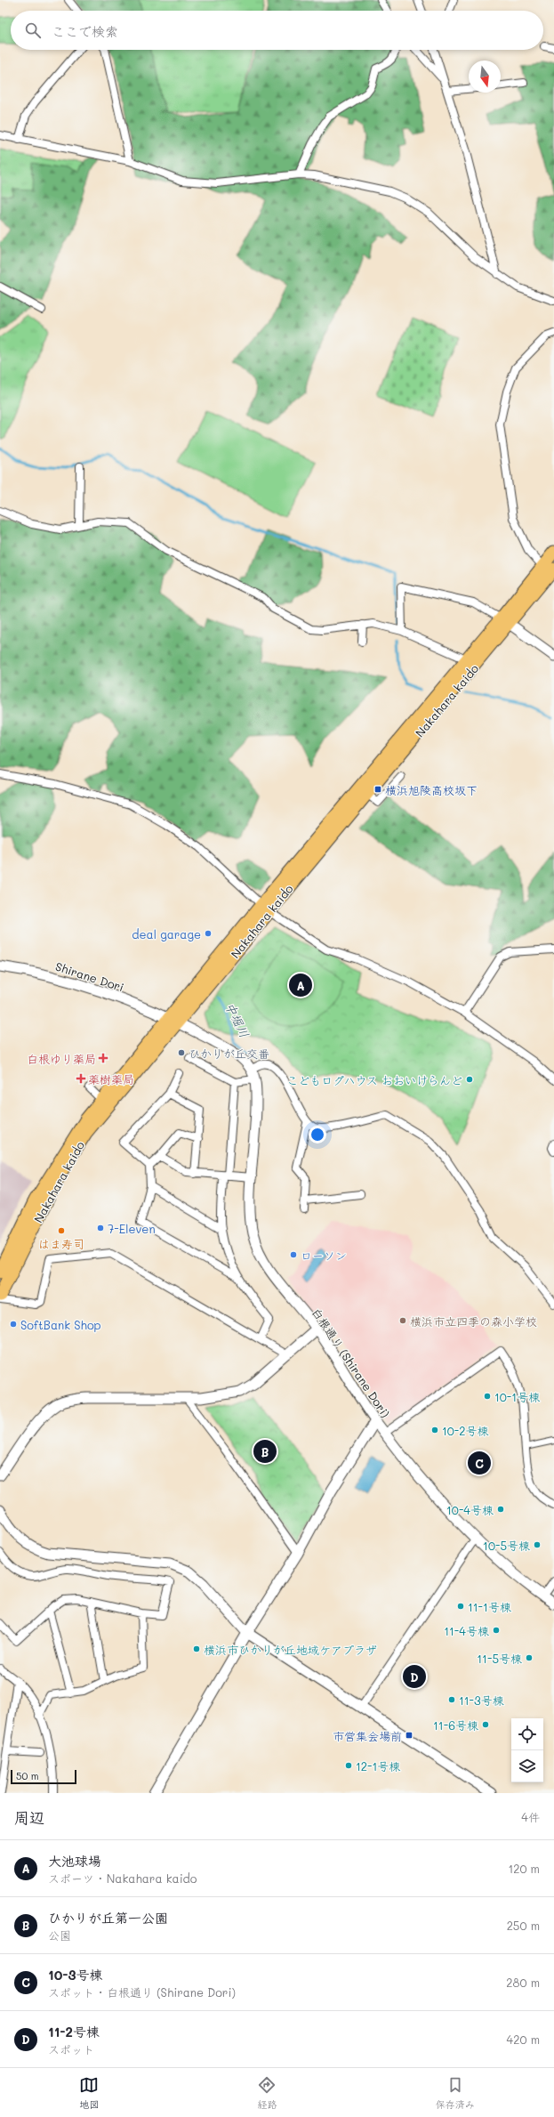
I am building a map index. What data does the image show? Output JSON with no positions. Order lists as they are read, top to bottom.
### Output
{
  "streets": {
    "main road": ["Nakahara kaido"],
    "street": ["Shirane Dori", "白根通り (Shirane Dori)"]
  },
  "crossings": [
    ["Nakahara kaido", "Shirane Dori"],
    ["Nakahara kaido", "白根通り (Shirane Dori)"],
    ["Shirane Dori", "白根通り (Shirane Dori)"]
  ],
  "water": ["中堀川"],
  "places": {
    "transit": ["横浜旭陵高校坂下", "市営集会場前"],
    "other": [
      "deal garage",
      "ひかりが丘交番",
      "こどもログハウス おおいけらんど",
      "7-Eleven",
      "はま寿司",
      "ローソン",
      "横浜市立四季の森小学校",
      "SoftBank Shop",
      "10-1号棟",
      "10-2号棟",
      "10-4号棟",
      "10-5号棟",
      "11-1号棟",
      "11-4号棟",
      "横浜市ひかりが丘地域ケアプラザ",
      "11-5号棟",
      "11-3号棟",
      "11-6号棟",
      "12-1号棟"
    ],
    "health": ["白根ゆり薬局", "薬樹薬局"]
  },
  "scale_bar": "50 m",
  "north": "bottom",
  "page": {
    "search": "ここで検索",
    "pins": [
      "A",
      "B",
      "C",
      "D"
    ],
    "scale": "50 m",
    "heading": ["周辺", "4件"],
    "list": [
      {
        "mark": "A",
        "name": "大池球場",
        "note": "スポーツ · Nakahara kaido",
        "value": "120 m"
      },
      {
        "mark": "B",
        "name": "ひかりが丘第一公園",
        "note": "公園",
        "value": "250 m"
      },
      {
        "mark": "C",
        "name": "10-3号棟",
        "note": "スポット · 白根通り (Shirane Dori)",
        "value": "280 m"
      },
      {
        "mark": "D",
        "name": "11-2号棟",
        "note": "スポット",
        "value": "420 m"
      }
    ],
    "nav": ["地図", "経路", "保存済み"]
  }
}
